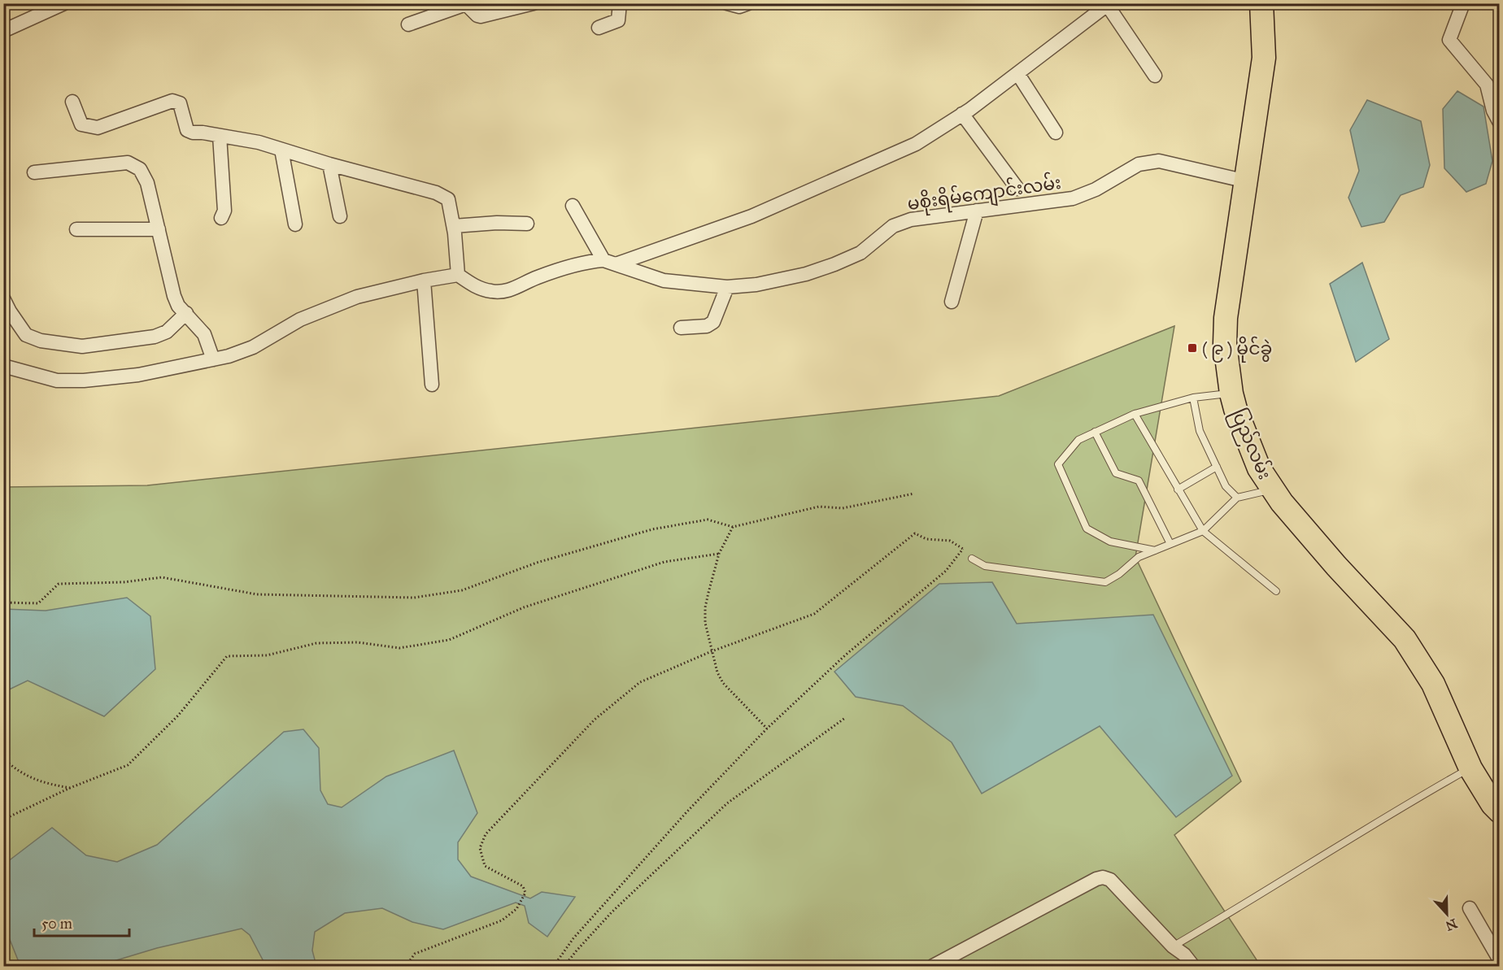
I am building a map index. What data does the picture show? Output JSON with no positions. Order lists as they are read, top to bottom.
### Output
{
  "streets": {
    "highway": ["ပြည်လမ်း"],
    "street": ["မစိုးရိမ်ကျောင်းလမ်း"]
  },
  "crossings": [
    ["မစိုးရိမ်ကျောင်းလမ်း", "ပြည်လမ်း"]
  ],
  "places": {
    "transit": ["( ၉ ) မိုင်ခွဲ"]
  },
  "scale_bar": "50 m",
  "north": "bottom"
}
